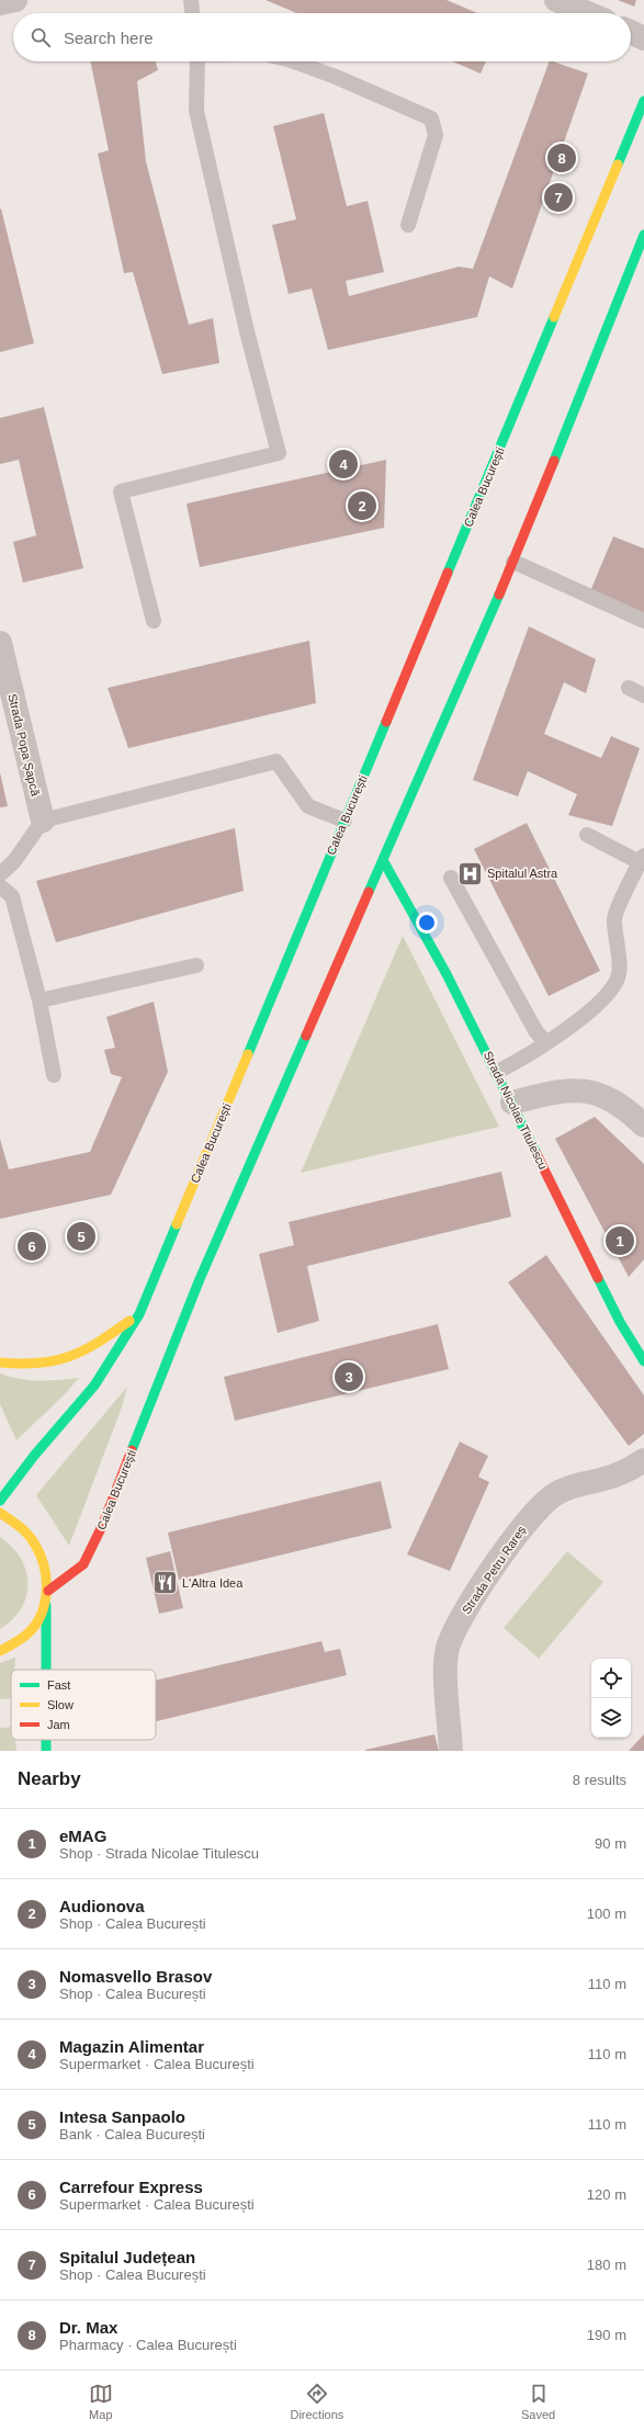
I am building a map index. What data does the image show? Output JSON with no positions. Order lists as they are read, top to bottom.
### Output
{
  "streets": {
    "main road": ["Calea București", "Strada Nicolae Titulescu"],
    "street": ["Strada Popa Șapcă", "Strada Petru Rareș"]
  },
  "crossings": [
    ["Calea București", "Strada Nicolae Titulescu"]
  ],
  "places": {
    "hospital": ["Spitalul Astra"],
    "restaurant": ["L'Altra Idea"]
  },
  "legend": ["Fast", "Slow", "Jam"],
  "page": {
    "search": "Search here",
    "pins": [
      "8",
      "7",
      "4",
      "2",
      "5",
      "1",
      "6",
      "3"
    ],
    "heading": ["Nearby", "8 results"],
    "list": [
      {
        "mark": "1",
        "name": "eMAG",
        "note": "Shop · Strada Nicolae Titulescu",
        "value": "90 m"
      },
      {
        "mark": "2",
        "name": "Audionova",
        "note": "Shop · Calea București",
        "value": "100 m"
      },
      {
        "mark": "3",
        "name": "Nomasvello Brasov",
        "note": "Shop · Calea București",
        "value": "110 m"
      },
      {
        "mark": "4",
        "name": "Magazin Alimentar",
        "note": "Supermarket · Calea București",
        "value": "110 m"
      },
      {
        "mark": "5",
        "name": "Intesa Sanpaolo",
        "note": "Bank · Calea București",
        "value": "110 m"
      },
      {
        "mark": "6",
        "name": "Carrefour Express",
        "note": "Supermarket · Calea București",
        "value": "120 m"
      },
      {
        "mark": "7",
        "name": "Spitalul Județean",
        "note": "Shop · Calea București",
        "value": "180 m"
      },
      {
        "mark": "8",
        "name": "Dr. Max",
        "note": "Pharmacy · Calea București",
        "value": "190 m"
      }
    ],
    "nav": ["Map", "Directions", "Saved"]
  }
}
